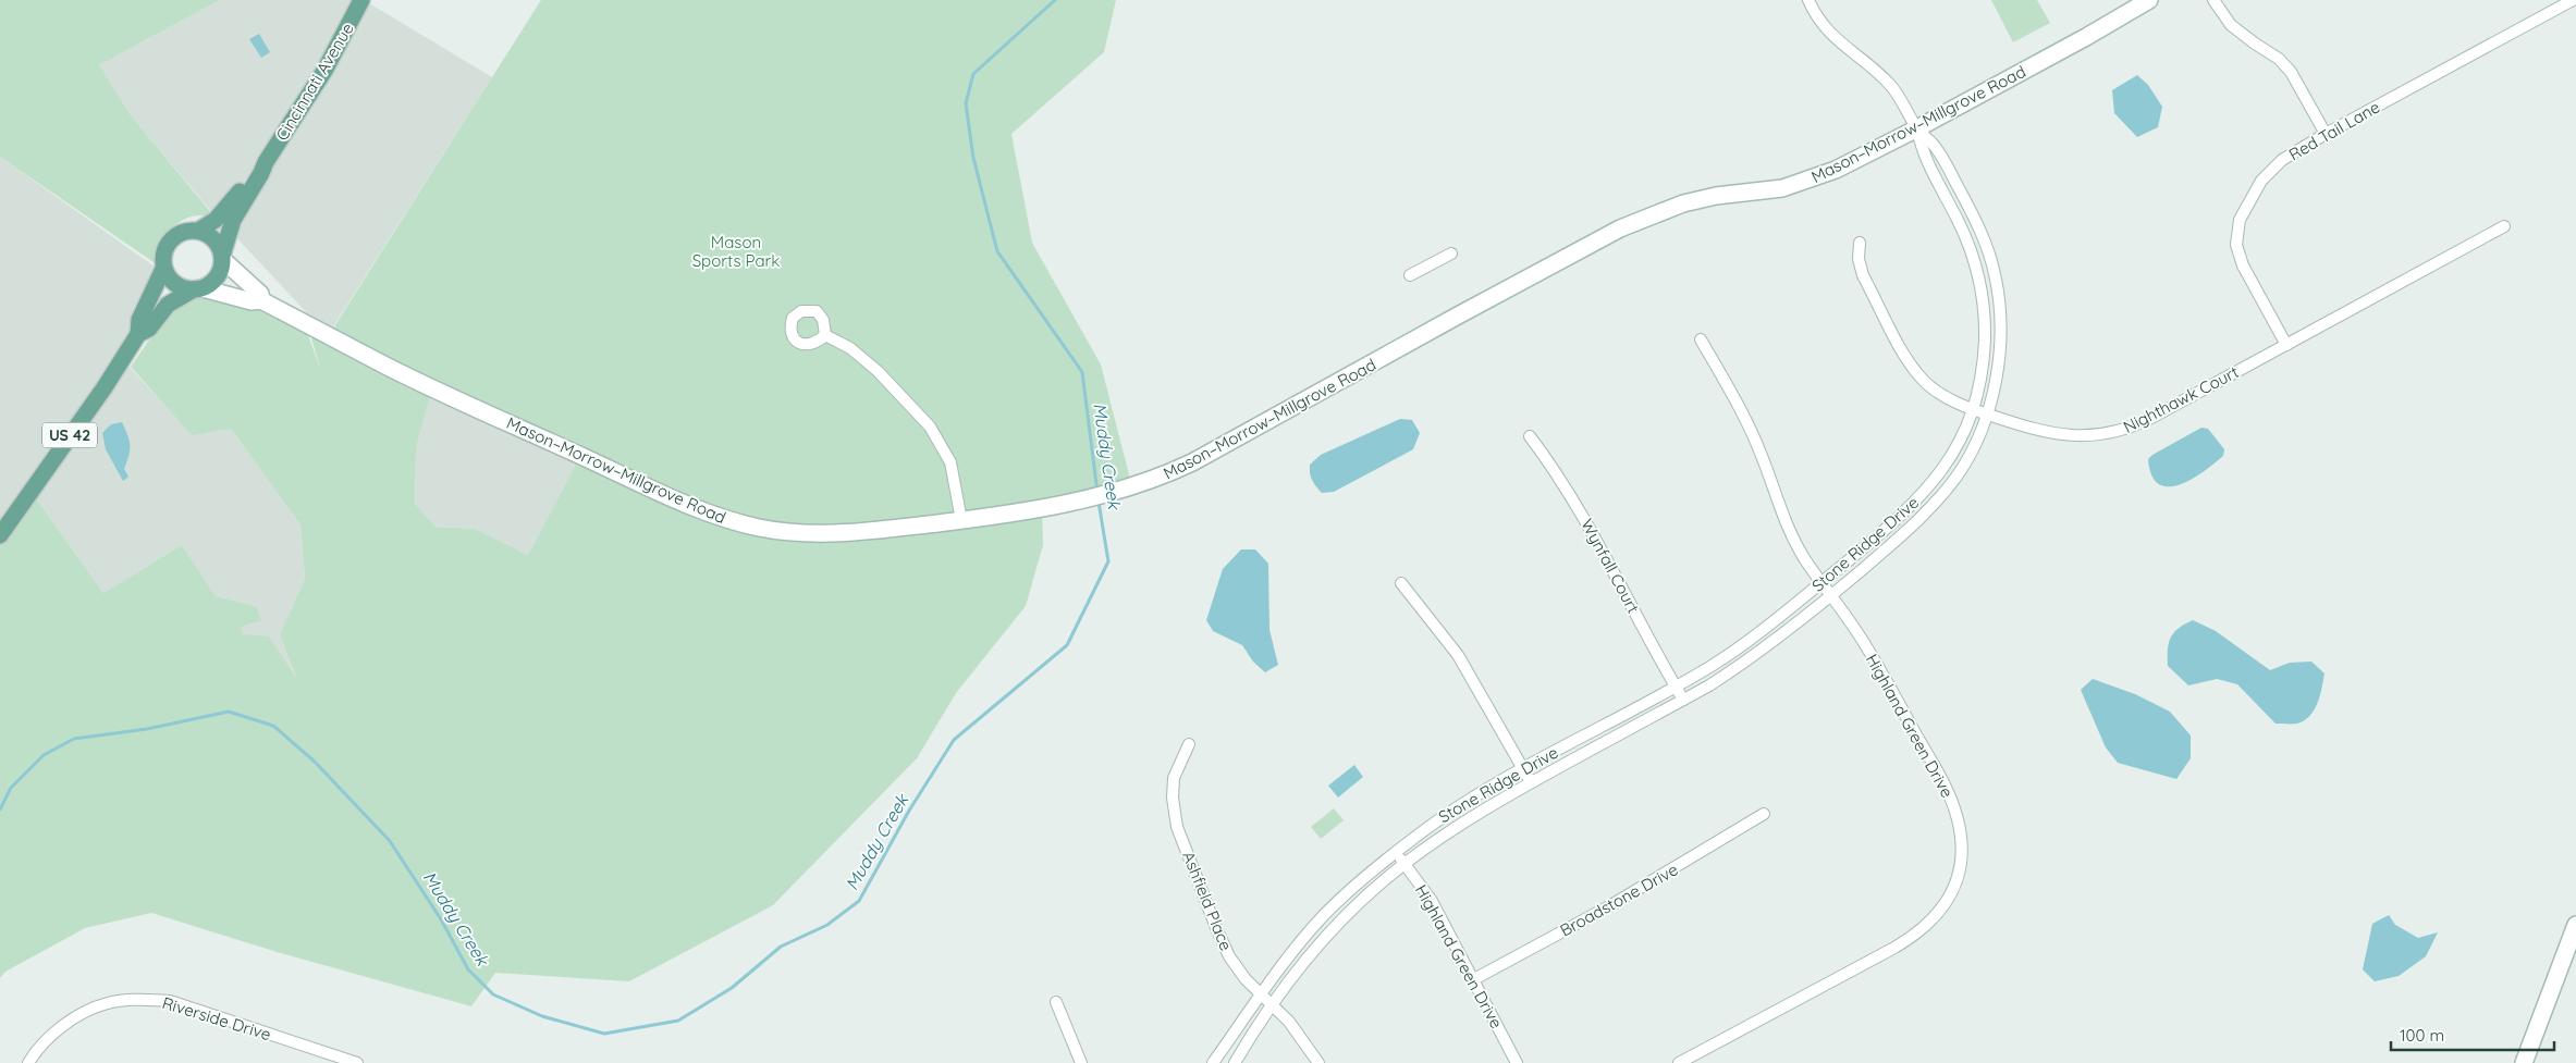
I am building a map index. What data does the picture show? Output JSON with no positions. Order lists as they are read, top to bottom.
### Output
{
  "streets": {
    "main road": ["Cincinnati Avenue", "US 42"],
    "street": [
      "Mason–Morrow–Millgrove Road",
      "Red Tail Lane",
      "Nighthawk Court",
      "Stone Ridge Drive",
      "Wynfall Court",
      "Highland Green Drive",
      "Broadstone Drive",
      "Ashfield Place",
      "Riverside Drive"
    ]
  },
  "crossings": [
    ["Cincinnati Avenue", "Mason–Morrow–Millgrove Road"],
    ["Cincinnati Avenue", "US 42"],
    ["Mason–Morrow–Millgrove Road", "US 42"],
    ["Mason–Morrow–Millgrove Road", "Stone Ridge Drive"],
    ["Red Tail Lane", "Nighthawk Court"],
    ["Nighthawk Court", "Stone Ridge Drive"],
    ["Stone Ridge Drive", "Wynfall Court"],
    ["Stone Ridge Drive", "Highland Green Drive"],
    ["Stone Ridge Drive", "Ashfield Place"],
    ["Highland Green Drive", "Broadstone Drive"]
  ],
  "water": ["Muddy Creek"],
  "parks": ["Mason Sports Park"],
  "scale_bar": "100 m"
}
